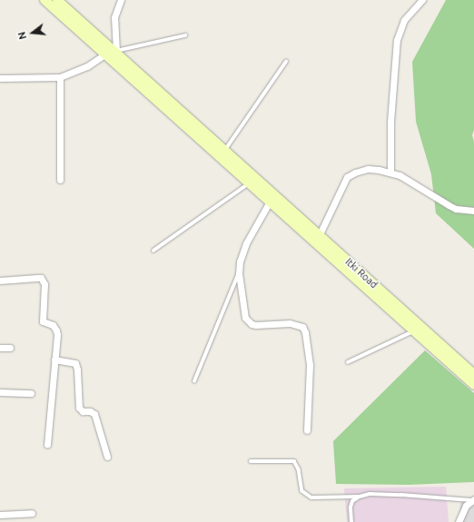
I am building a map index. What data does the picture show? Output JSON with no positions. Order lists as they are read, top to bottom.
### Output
{
  "streets": {
    "main road": ["Itki Road"]
  },
  "north": "left"
}
